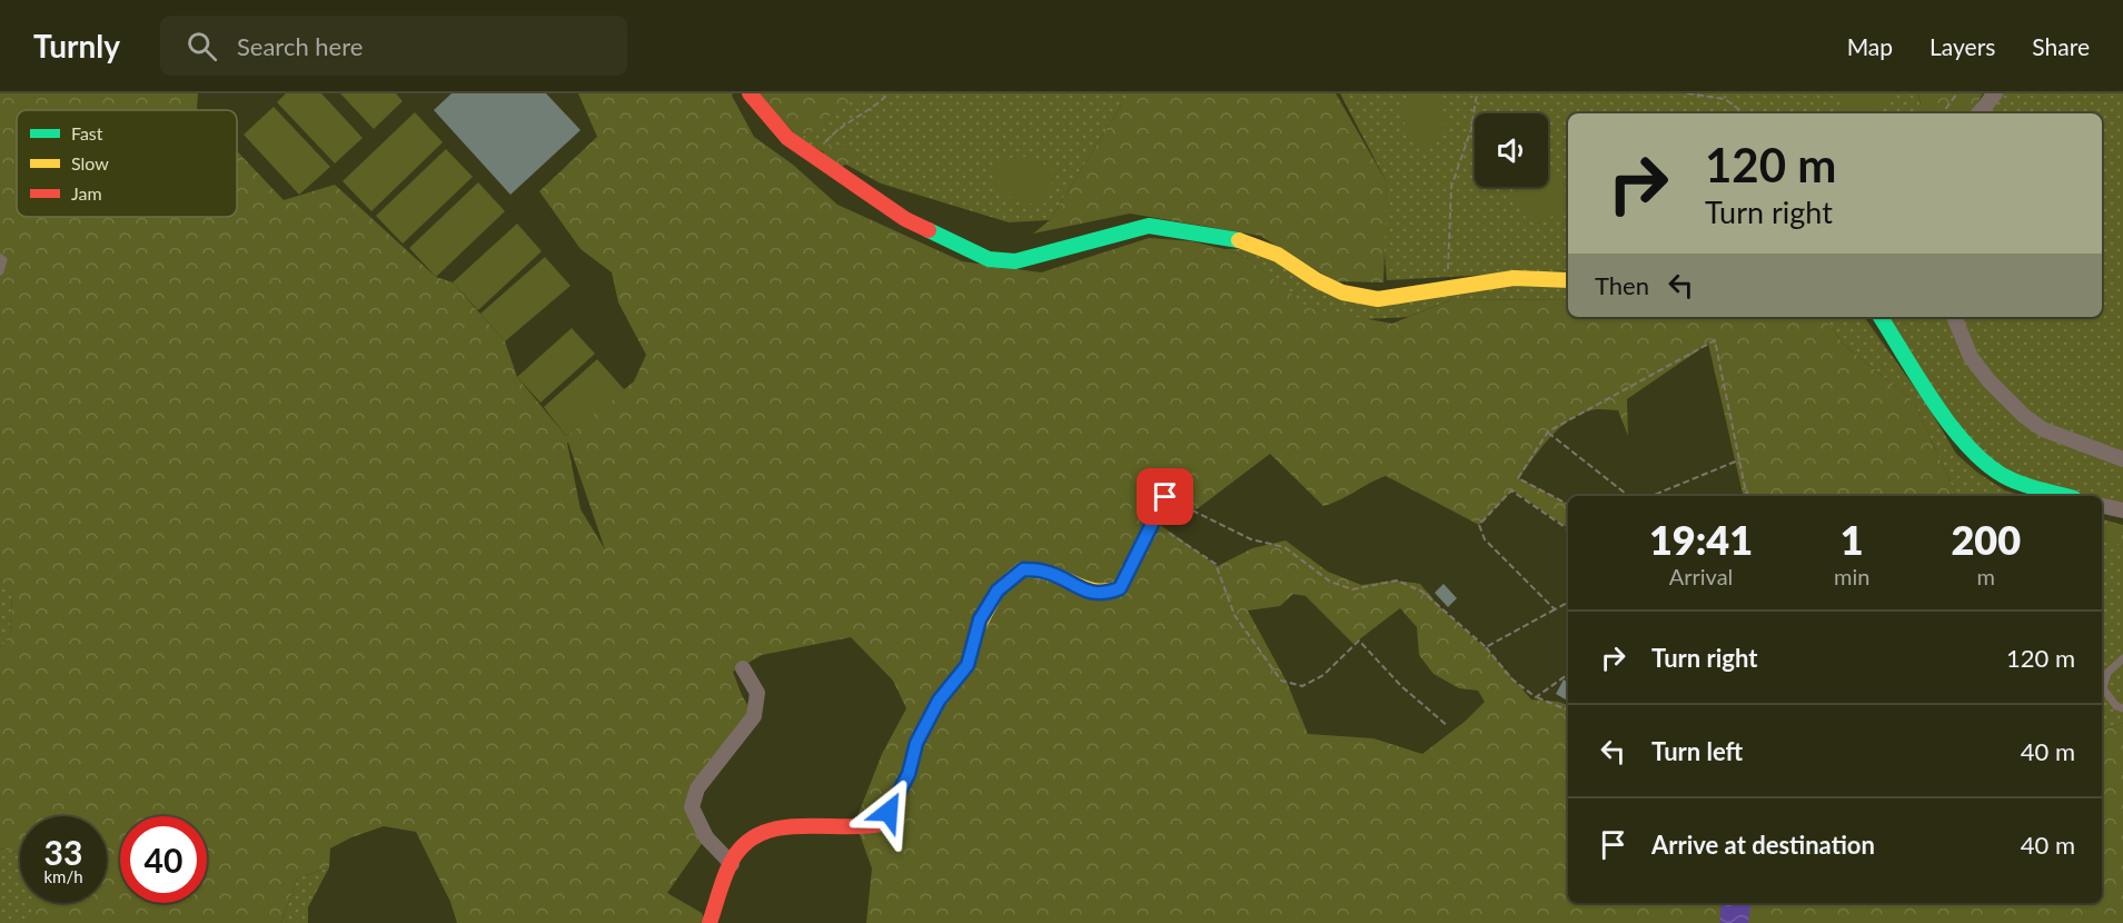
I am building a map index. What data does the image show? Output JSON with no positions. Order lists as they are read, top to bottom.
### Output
{
  "legend": ["Fast", "Slow", "Jam"],
  "page": {
    "header": "Turnly",
    "search": "Search here",
    "nav": ["Map", "Layers", "Share"],
    "turn": ["120 m", "Turn right"],
    "then": "Then",
    "eta": [
      "19:41",
      "Arrival",
      "1",
      "min",
      "200",
      "m"
    ],
    "list": [
      {
        "name": "Turn right",
        "value": "120 m"
      },
      {
        "name": "Turn left",
        "value": "40 m"
      },
      {
        "name": "Arrive at destination",
        "value": "40 m"
      }
    ],
    "speed": "33 km/h",
    "limit": "40"
  }
}
